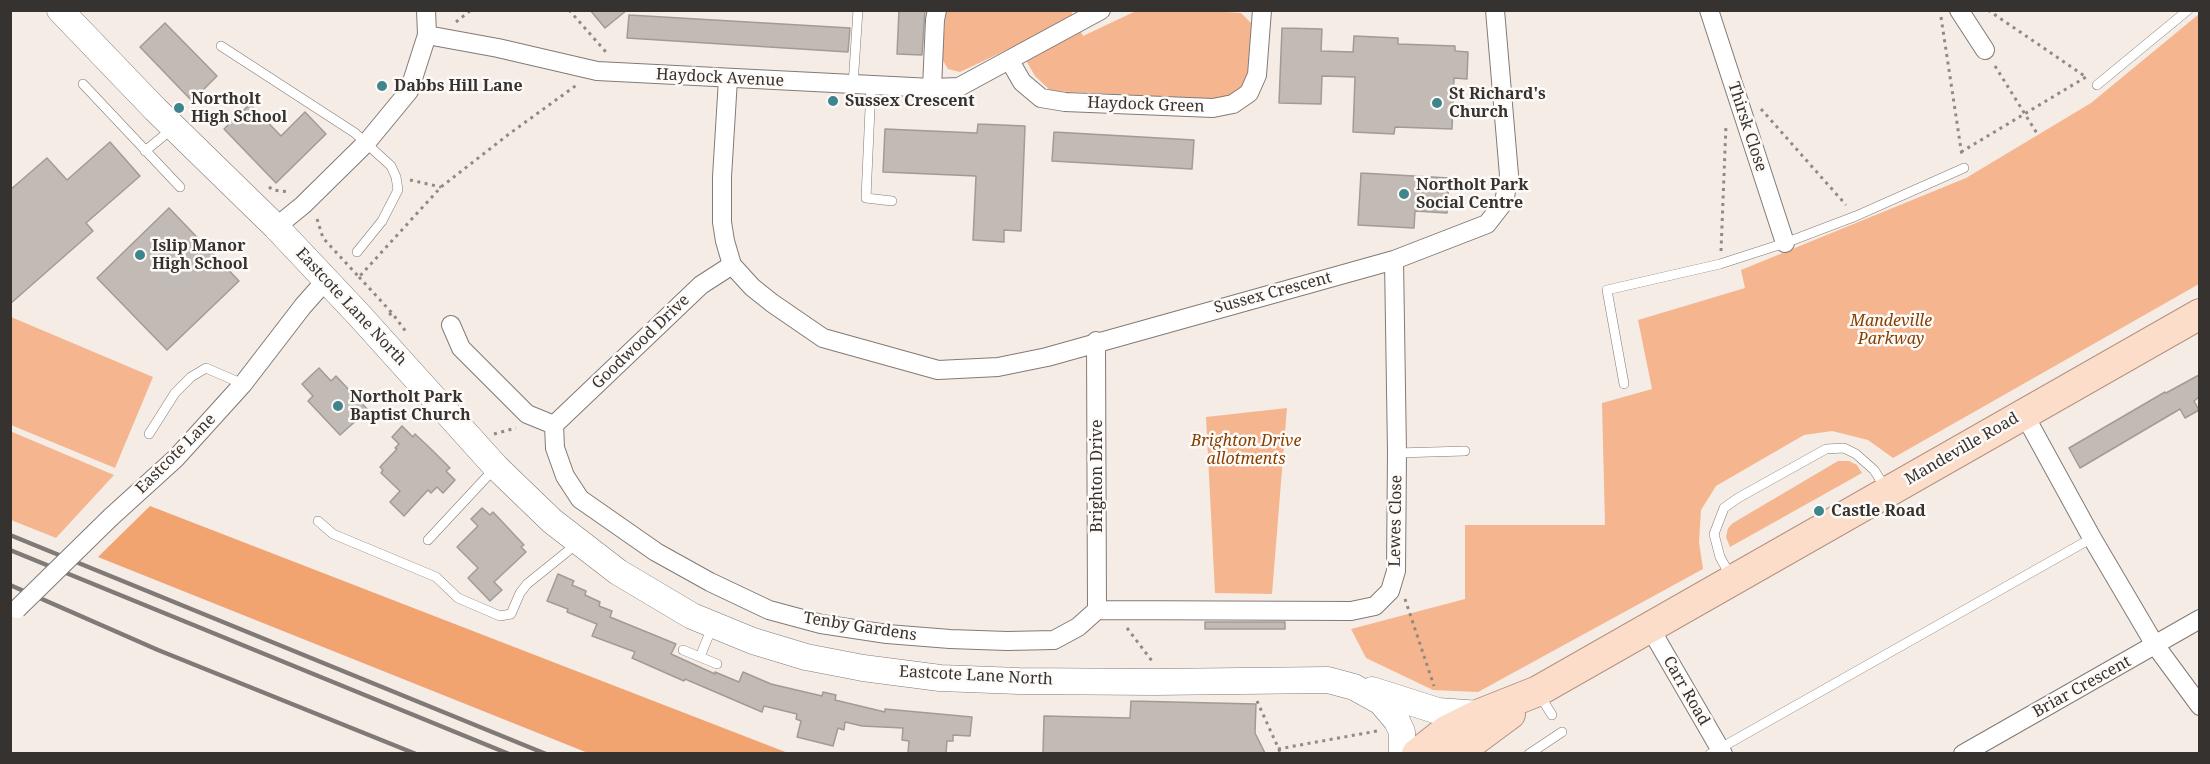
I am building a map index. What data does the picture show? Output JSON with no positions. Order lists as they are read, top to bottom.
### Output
{
  "streets": {
    "main road": ["Mandeville Road"],
    "street": [
      "Haydock Avenue",
      "Haydock Green",
      "Thirsk Close",
      "Sussex Crescent",
      "Eastcote Lane North",
      "Goodwood Drive",
      "Eastcote Lane",
      "Brighton Drive",
      "Lewes Close",
      "Tenby Gardens",
      "Briar Crescent",
      "Carr Road"
    ]
  },
  "crossings": [
    ["Haydock Avenue", "Haydock Green"],
    ["Haydock Avenue", "Sussex Crescent"],
    ["Sussex Crescent", "Goodwood Drive"],
    ["Sussex Crescent", "Brighton Drive"],
    ["Sussex Crescent", "Lewes Close"],
    ["Eastcote Lane North", "Mandeville Road"],
    ["Eastcote Lane North", "Eastcote Lane"],
    ["Goodwood Drive", "Tenby Gardens"],
    ["Mandeville Road", "Carr Road"],
    ["Brighton Drive", "Lewes Close"],
    ["Brighton Drive", "Tenby Gardens"],
    ["Lewes Close", "Tenby Gardens"]
  ],
  "parks": ["Mandeville Parkway", "Brighton Drive allotments"],
  "places": [
    "Dabbs Hill Lane",
    "Sussex Crescent",
    "St Richard's Church",
    "Northolt High School",
    "Northolt Park Social Centre",
    "Islip Manor High School",
    "Northolt Park Baptist Church",
    "Castle Road"
  ]
}
